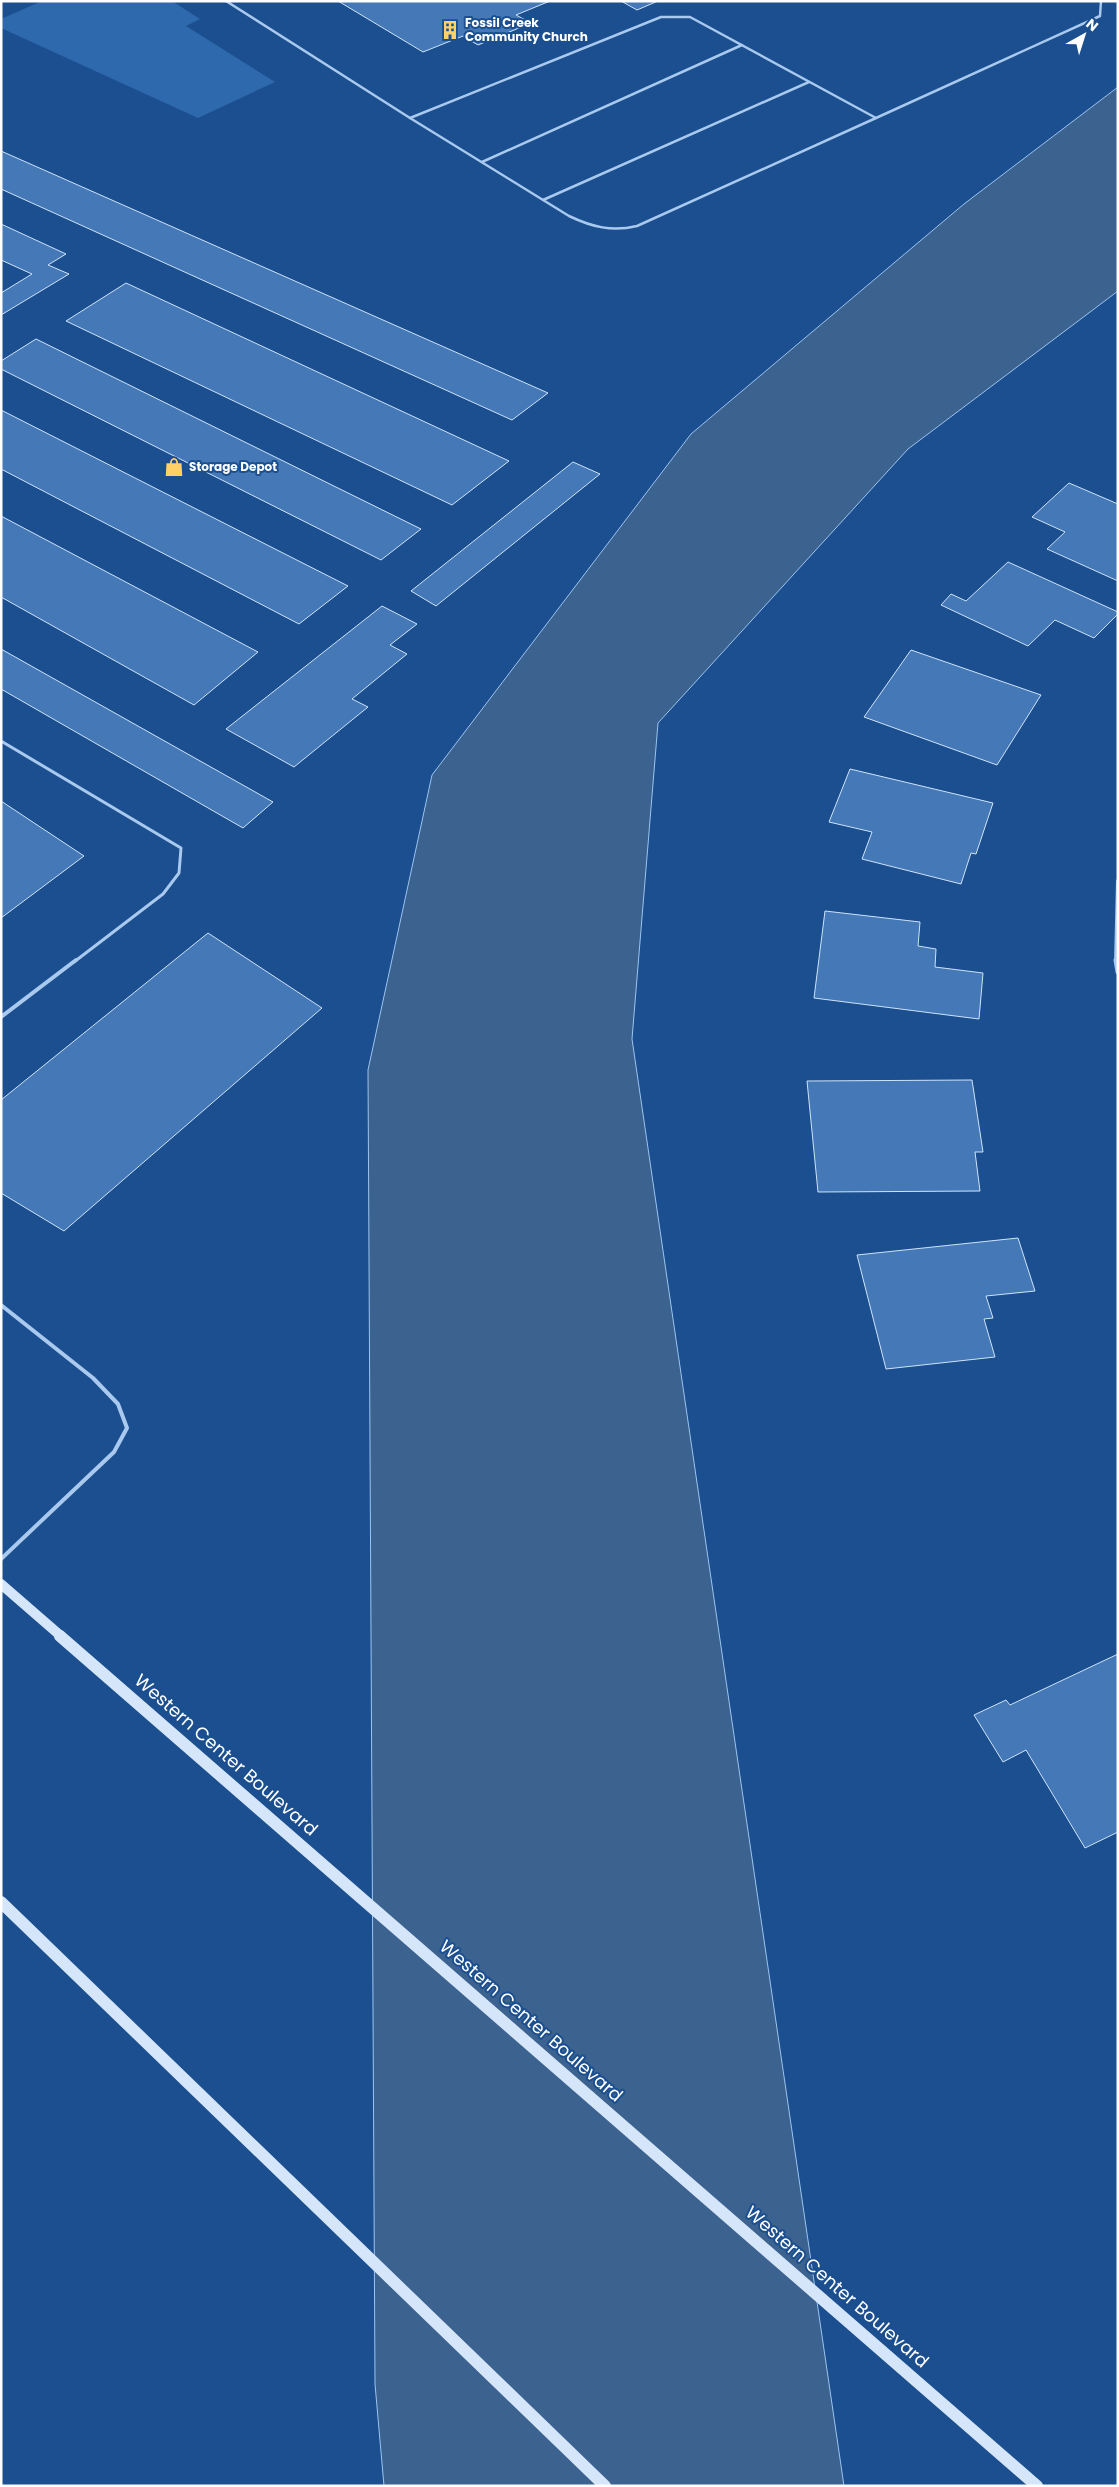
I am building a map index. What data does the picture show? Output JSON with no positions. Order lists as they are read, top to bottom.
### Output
{
  "streets": {
    "main road": ["Western Center Boulevard"]
  },
  "places": {
    "building": ["Fossil Creek Community Church"],
    "shop": ["Storage Depot"]
  },
  "north": "top right"
}
